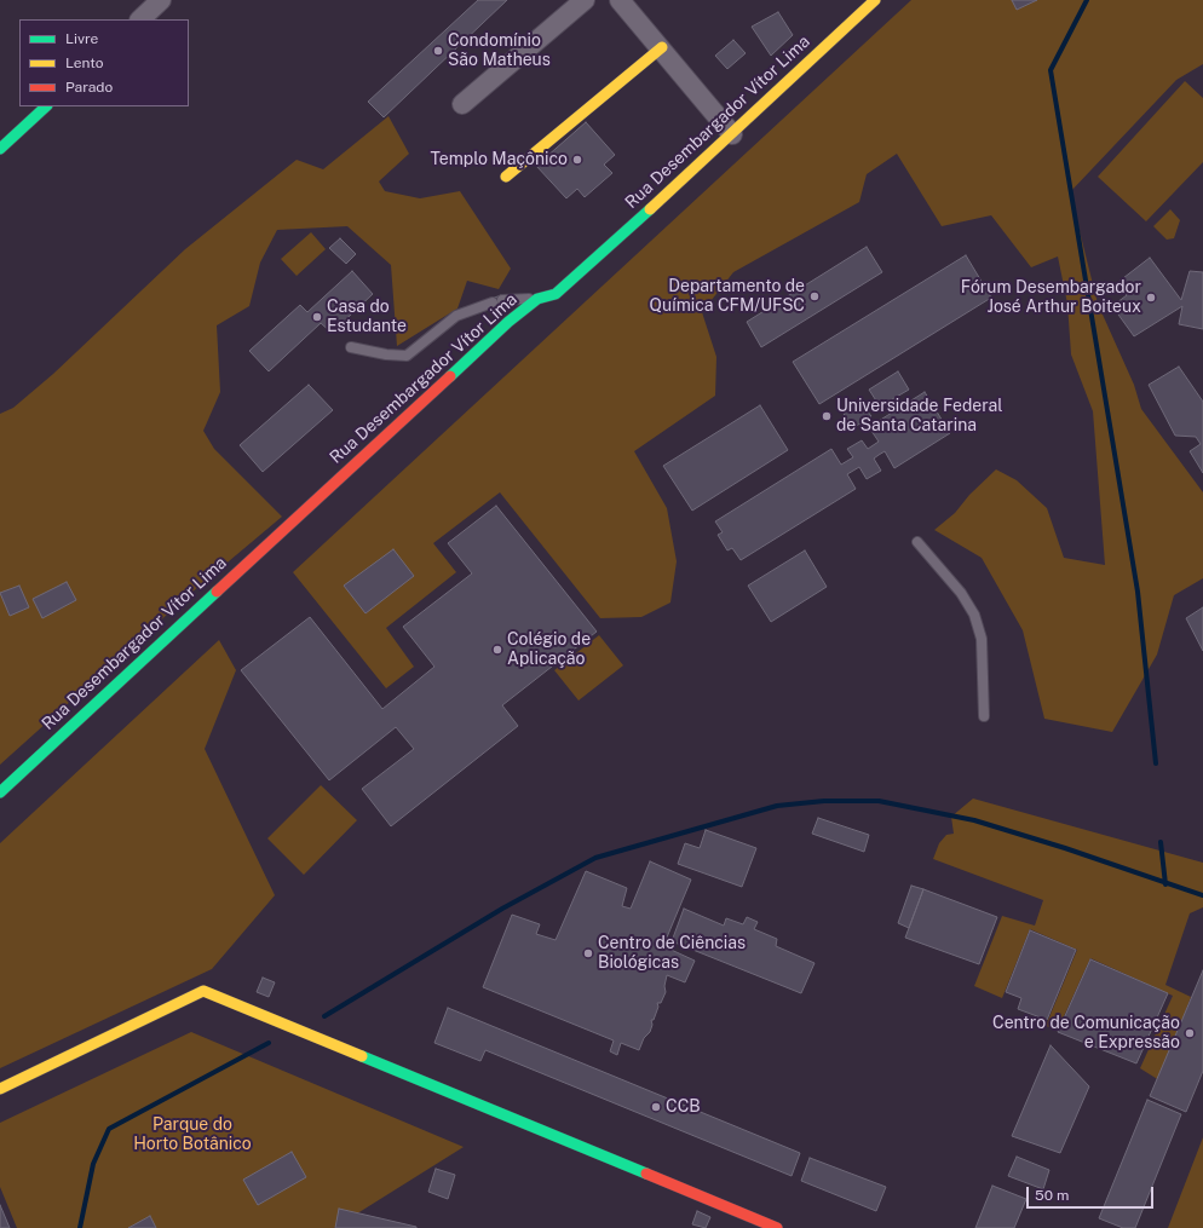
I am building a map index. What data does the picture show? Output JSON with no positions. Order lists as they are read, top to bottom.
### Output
{
  "streets": {
    "main road": ["Rua Desembargador Vítor Lima"]
  },
  "parks": ["Parque do Horto Botânico"],
  "places": [
    "Condomínio São Matheus",
    "Templo Maçônico",
    "Departamento de Química CFM/UFSC",
    "Fórum Desembargador José Arthur Boiteux",
    "Casa do Estudante",
    "Universidade Federal de Santa Catarina",
    "Colégio de Aplicação",
    "Centro de Ciências Biológicas",
    "Centro de Comunicação e Expressão",
    "CCB"
  ],
  "legend": ["Livre", "Lento", "Parado"],
  "scale_bar": "50 m"
}
